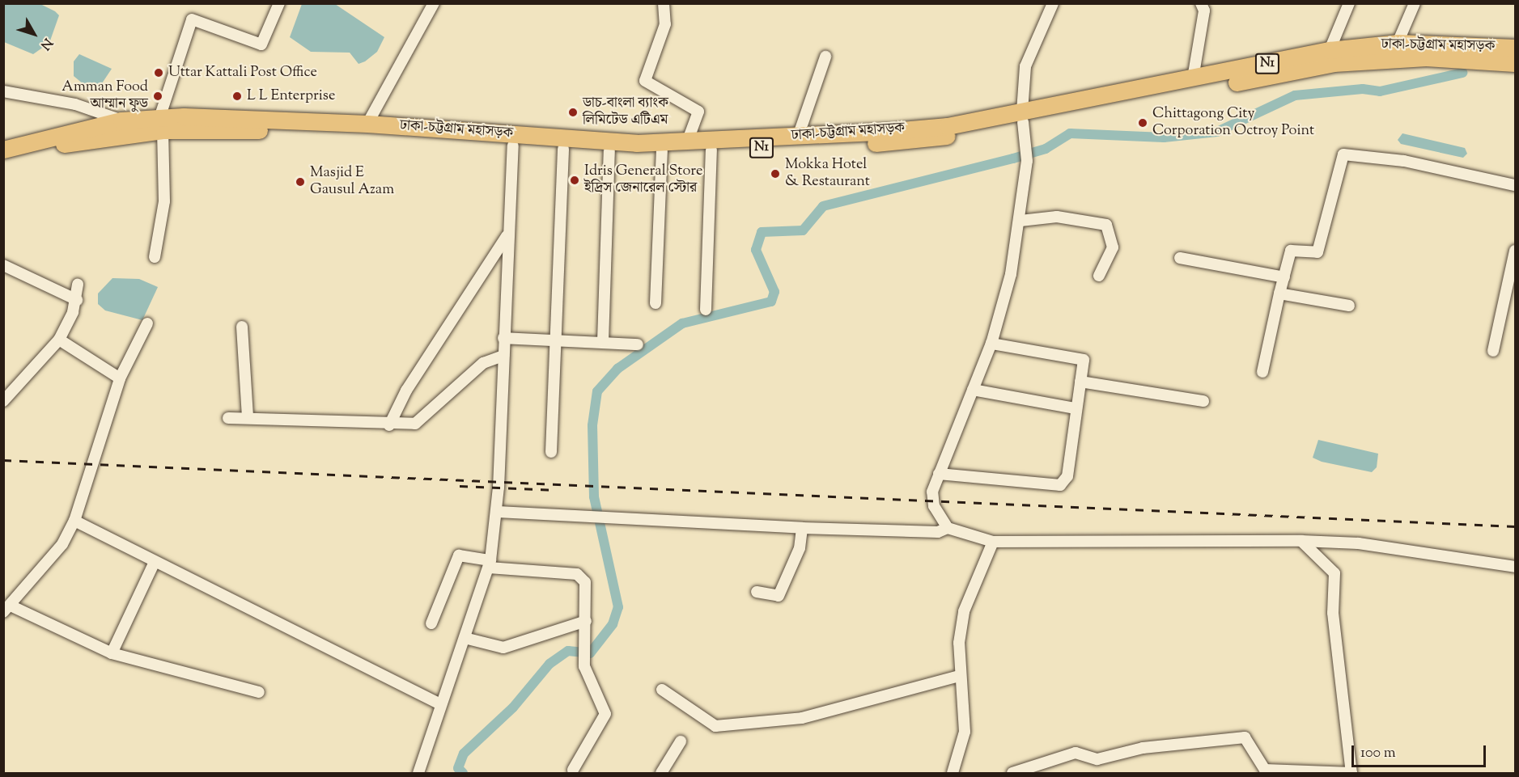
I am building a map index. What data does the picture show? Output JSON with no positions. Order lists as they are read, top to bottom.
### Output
{
  "streets": {
    "highway": ["ঢাকা-চট্টগ্রাম মহাসড়ক", "N1"]
  },
  "places": [
    "Uttar Kattali Post Office",
    "Amman Food আম্মান ফুড",
    "L L Enterprise",
    "ডাচ-বাংলা ব্যাংক লিমিটেড এটিএম",
    "Chittagong City Corporation Octroy Point",
    "Mokka Hotel & Restaurant",
    "Idris General Store ইদ্রিস জেনারেল স্টোর",
    "Masjid E Gausul Azam"
  ],
  "scale_bar": "100 m",
  "north": "bottom right"
}
